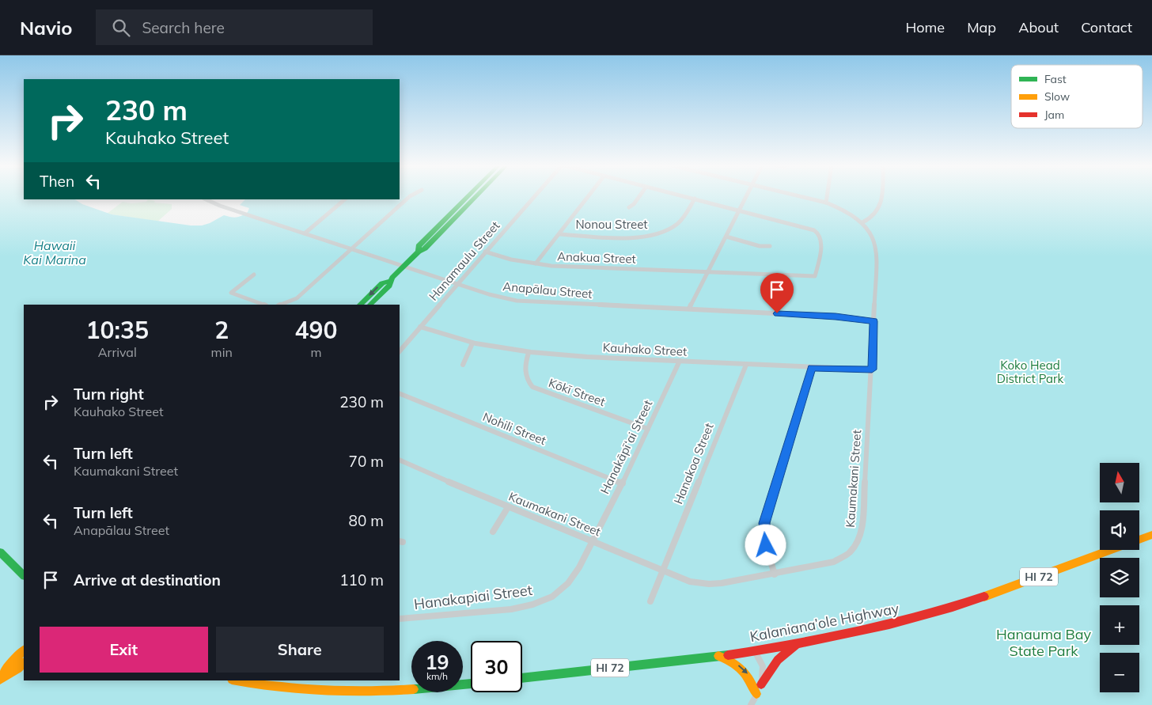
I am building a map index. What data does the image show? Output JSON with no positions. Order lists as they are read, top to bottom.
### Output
{
  "streets": {
    "main road": ["HI 72", "Kalaniana’ole Highway"],
    "street": [
      "Nonou Street",
      "Anakua Street",
      "Hanamaulu Street",
      "Anapālau Street",
      "Kauhako Street",
      "Kōkī Street",
      "Nohili Street",
      "Hanakāpī‘ai Street",
      "Hanakoa Street",
      "Kaumakani Street",
      "Hanakapiai Street"
    ]
  },
  "crossings": [
    ["Anakua Street", "Hanamaulu Street"],
    ["Hanamaulu Street", "Anapālau Street"],
    ["Hanamaulu Street", "Kauhako Street"],
    ["Anapālau Street", "Kaumakani Street"],
    ["Kauhako Street", "Kōkī Street"],
    ["Kauhako Street", "Hanakāpī‘ai Street"],
    ["Kauhako Street", "Hanakoa Street"],
    ["Kauhako Street", "Kaumakani Street"],
    ["Kōkī Street", "Hanakāpī‘ai Street"],
    ["Nohili Street", "Hanakāpī‘ai Street"],
    ["Hanakāpī‘ai Street", "Kaumakani Street"],
    ["Hanakāpī‘ai Street", "Hanakapiai Street"],
    ["Hanakoa Street", "Kaumakani Street"],
    ["Kaumakani Street", "Hanakapiai Street"]
  ],
  "water": ["Hawaii Kai Marina"],
  "parks": ["Koko Head District Park", "Hanauma Bay State Park"],
  "legend": ["Fast", "Slow", "Jam"],
  "north": "top",
  "page": {
    "header": "Navio",
    "search": "Search here",
    "nav": [
      "Home",
      "Map",
      "About",
      "Contact"
    ],
    "turn": ["230 m", "Kauhako Street"],
    "then": "Then",
    "eta": [
      "10:35",
      "Arrival",
      "2",
      "min",
      "490",
      "m"
    ],
    "list": [
      {
        "name": "Turn right",
        "note": "Kauhako Street",
        "value": "230 m"
      },
      {
        "name": "Turn left",
        "note": "Kaumakani Street",
        "value": "70 m"
      },
      {
        "name": "Turn left",
        "note": "Anapālau Street",
        "value": "80 m"
      },
      {
        "name": "Arrive at destination",
        "value": "110 m"
      }
    ],
    "map_buttons": ["+", "−"],
    "buttons": ["Exit", "Share"],
    "speed": "19 km/h",
    "limit": "30"
  }
}
